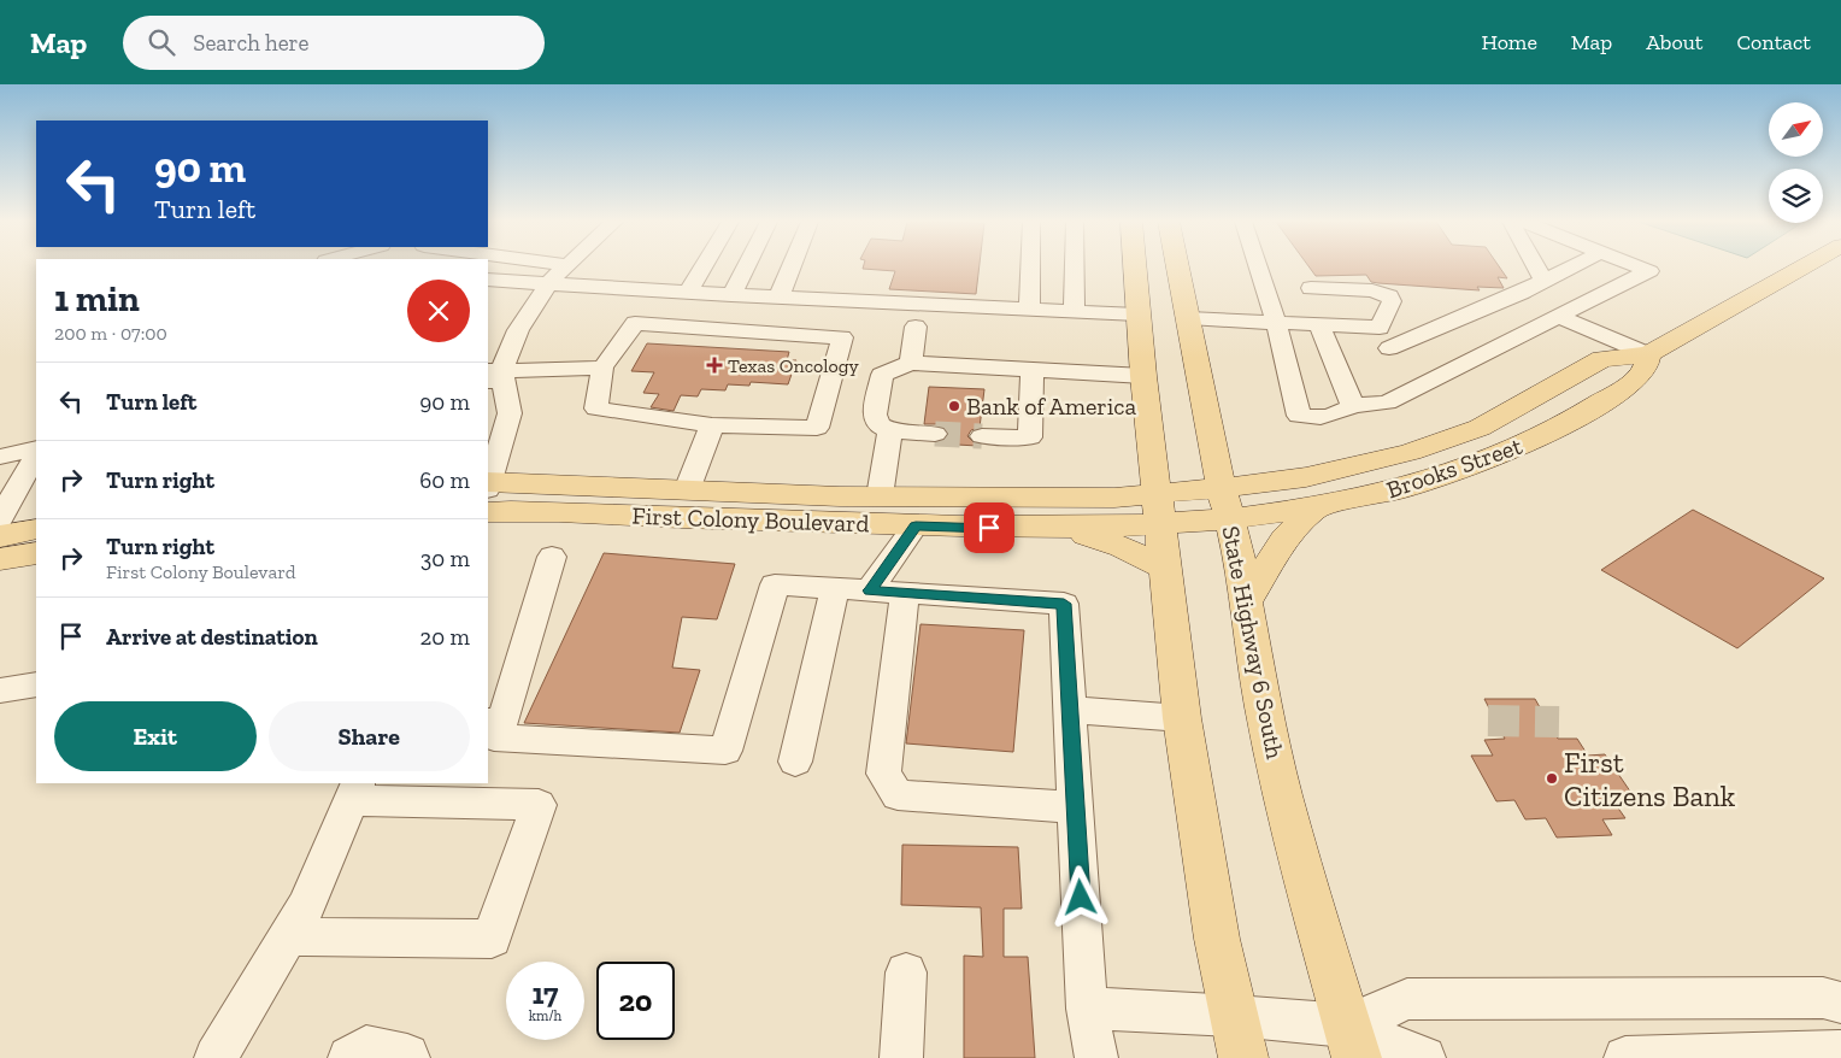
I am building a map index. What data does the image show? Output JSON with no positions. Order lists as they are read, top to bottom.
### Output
{
  "streets": {
    "main road": ["Brooks Street", "First Colony Boulevard", "State Highway 6 South"]
  },
  "crossings": [
    ["Brooks Street", "First Colony Boulevard"],
    ["Brooks Street", "State Highway 6 South"]
  ],
  "places": {
    "health": ["Texas Oncology"],
    "other": ["Bank of America", "First Citizens Bank"]
  },
  "north": "top right",
  "page": {
    "header": "Map",
    "search": "Search here",
    "nav": [
      "Home",
      "Map",
      "About",
      "Contact"
    ],
    "turn": ["90 m", "Turn left"],
    "heading": ["1 min", "200 m · 07:00"],
    "list": [
      {
        "name": "Turn left",
        "value": "90 m"
      },
      {
        "name": "Turn right",
        "value": "60 m"
      },
      {
        "name": "Turn right",
        "note": "First Colony Boulevard",
        "value": "30 m"
      },
      {
        "name": "Arrive at destination",
        "value": "20 m"
      }
    ],
    "buttons": ["Exit", "Share"],
    "speed": "17 km/h",
    "limit": "20"
  }
}
